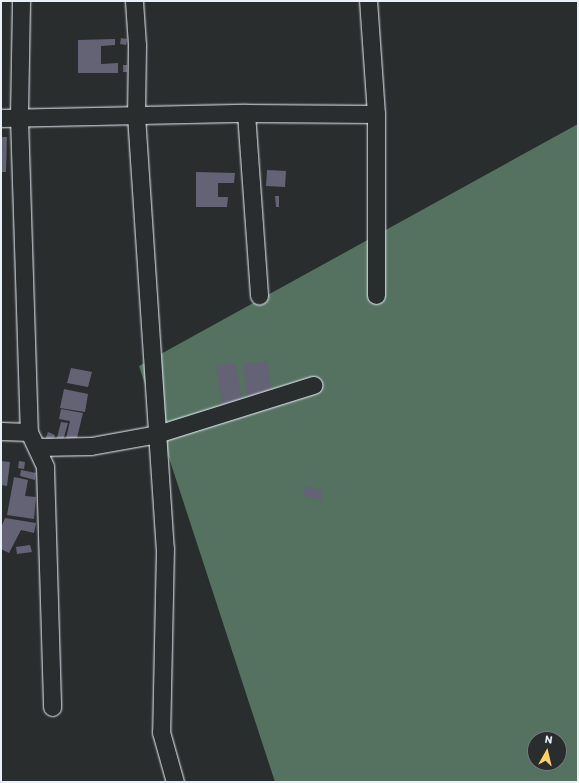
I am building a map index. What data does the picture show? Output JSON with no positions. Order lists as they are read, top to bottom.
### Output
{
  "north": "top"
}
